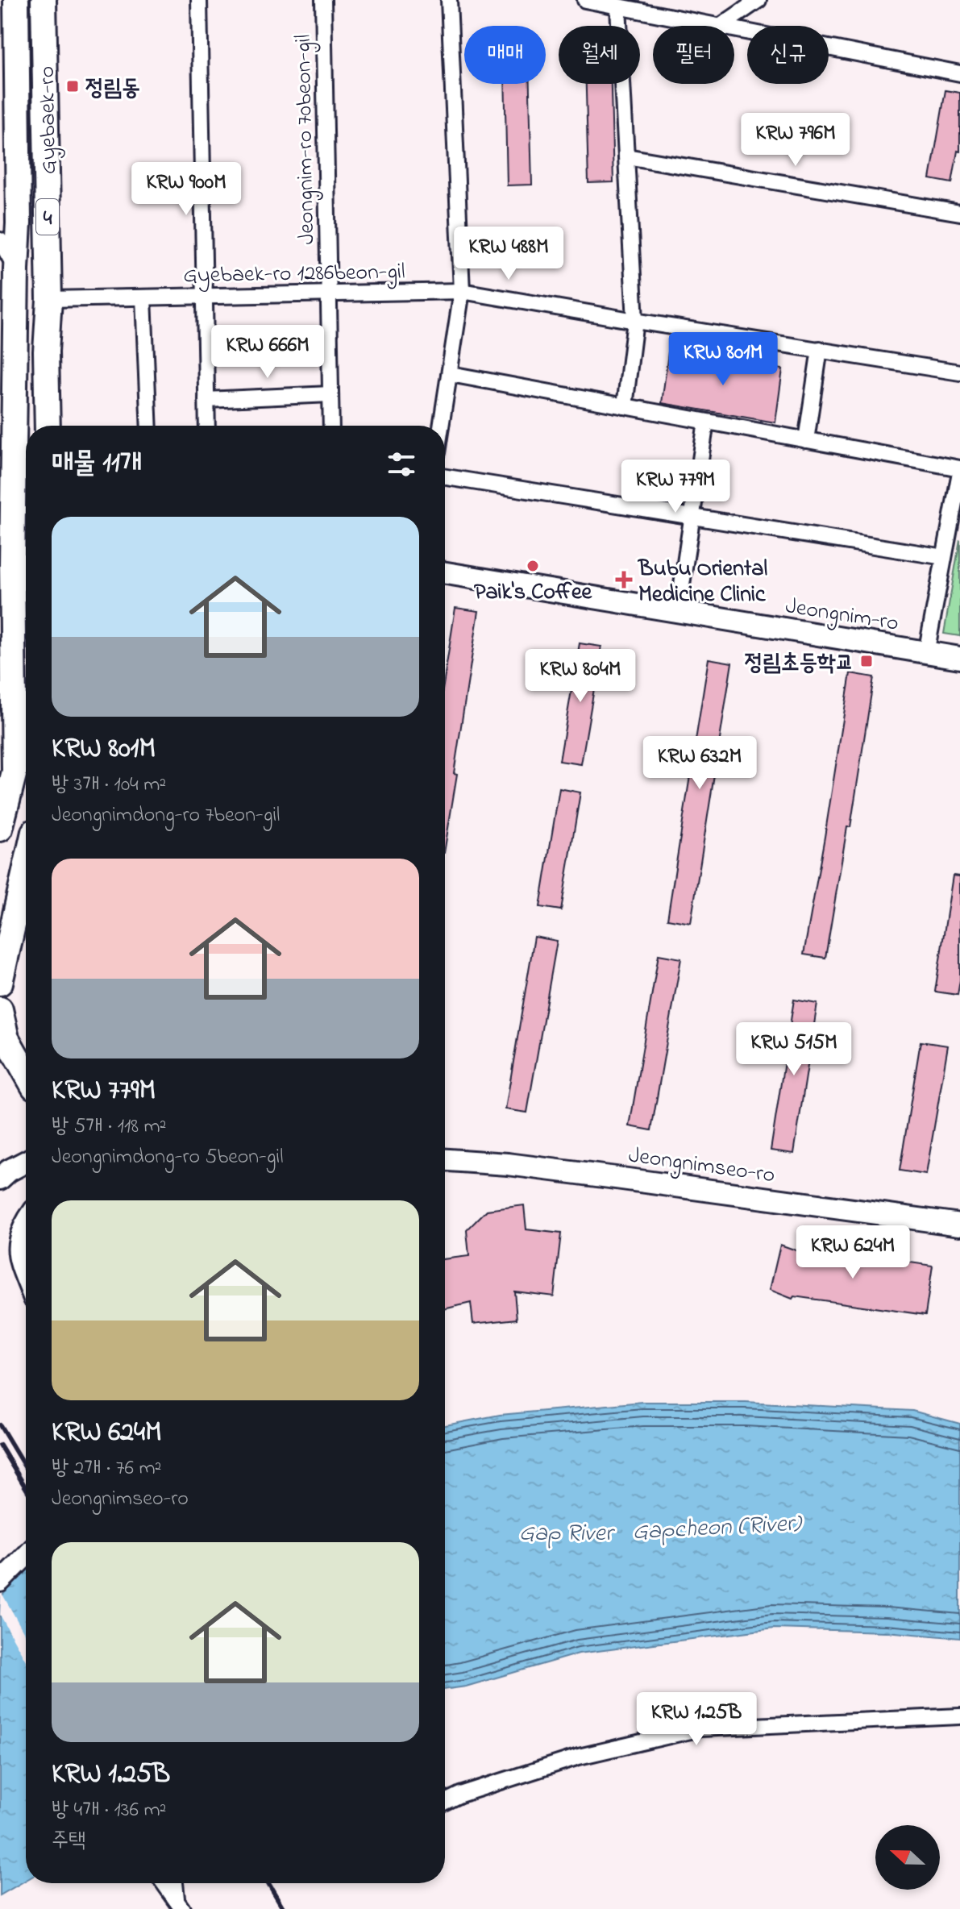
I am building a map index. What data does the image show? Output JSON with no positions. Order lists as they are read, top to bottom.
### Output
{
  "streets": {
    "main road": [
      "Gyebaek-ro",
      "4",
      "Jeongnim-ro",
      "Jeongnimseo-ro"
    ],
    "street": ["Jeongnim-ro 70beon-gil", "Gyebaek-ro 1286beon-gil"]
  },
  "crossings": [
    ["Gyebaek-ro", "Gyebaek-ro 1286beon-gil"],
    ["Jeongnim-ro 70beon-gil", "Gyebaek-ro 1286beon-gil"]
  ],
  "water": ["Gapcheon (River)", "Gap River"],
  "places": {
    "transit": ["정림동", "정림초등학교"],
    "other": ["Paik's Coffee"],
    "health": ["Bubu Oriental Medicine Clinic"]
  },
  "north": "left",
  "page": {
    "chip": [
      "매매",
      "월세",
      "필터",
      "신규"
    ],
    "price": [
      "KRW 796M",
      "KRW 900M",
      "KRW 488M",
      "KRW 666M",
      "KRW 801M",
      "KRW 779M",
      "KRW 804M",
      "KRW 632M",
      "KRW 515M",
      "KRW 624M",
      "KRW 1.25B"
    ],
    "heading": "매물 11개",
    "list": [
      {
        "name": "KRW 801M",
        "note": "방 3개 · 104 m² · Jeongnimdong-ro 7beon-gil"
      },
      {
        "name": "KRW 779M",
        "note": "방 5개 · 118 m² · Jeongnimdong-ro 5beon-gil"
      },
      {
        "name": "KRW 624M",
        "note": "방 2개 · 76 m² · Jeongnimseo-ro"
      },
      {
        "name": "KRW 1.25B",
        "note": "방 4개 · 136 m² · 주택"
      }
    ]
  }
}
